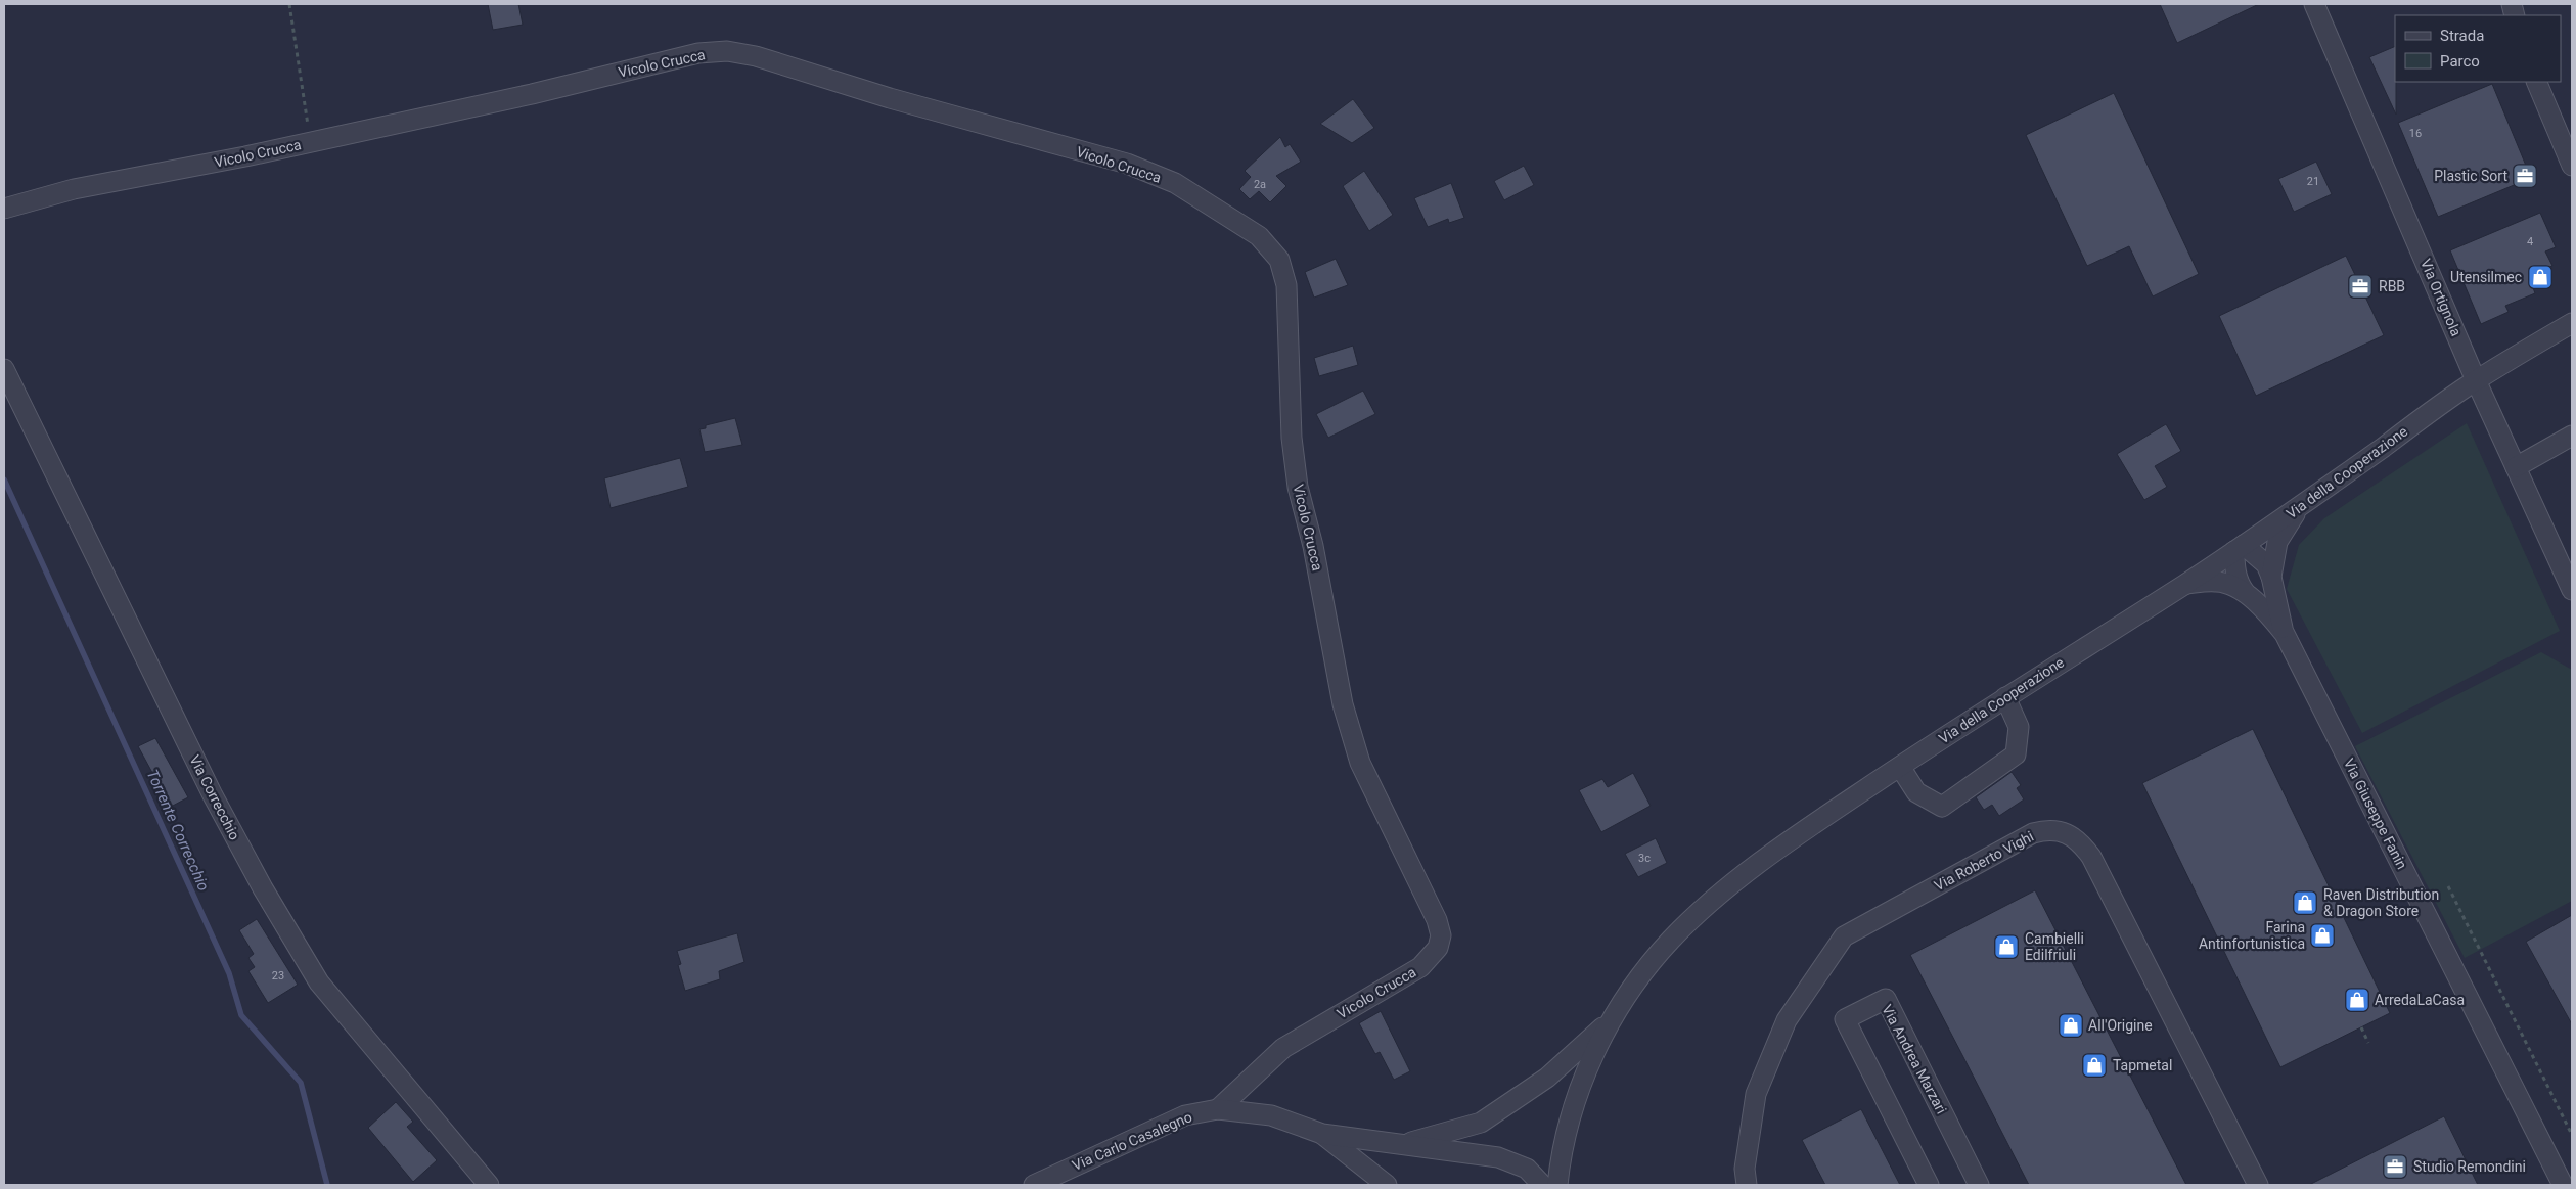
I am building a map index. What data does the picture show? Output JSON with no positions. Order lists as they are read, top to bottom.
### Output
{
  "streets": {
    "street": [
      "Vicolo Crucca",
      "Via Ortignola",
      "Via della Cooperazione",
      "Via Correcchio",
      "Via Giuseppe Fanin",
      "Via Roberto Vighi",
      "Via Andrea Marzari",
      "Via Carlo Casalegno"
    ]
  },
  "crossings": [
    ["Vicolo Crucca", "Via Carlo Casalegno"],
    ["Via Ortignola", "Via della Cooperazione"],
    ["Via della Cooperazione", "Via Giuseppe Fanin"],
    ["Via della Cooperazione", "Via Carlo Casalegno"]
  ],
  "water": ["Torrente Correcchio"],
  "places": {
    "office": ["Plastic Sort", "RBB", "Studio Remondini"],
    "shop": [
      "Utensilmec",
      "Raven Distribution & Dragon Store",
      "Farina Antinfortunistica",
      "Cambielli Edilfriuli",
      "ArredaLaCasa",
      "All'Origine",
      "Tapmetal"
    ]
  },
  "house_numbers": [
    "16",
    "21",
    "2a",
    "4",
    "3c",
    "23"
  ],
  "legend": ["Strada", "Parco"]
}
